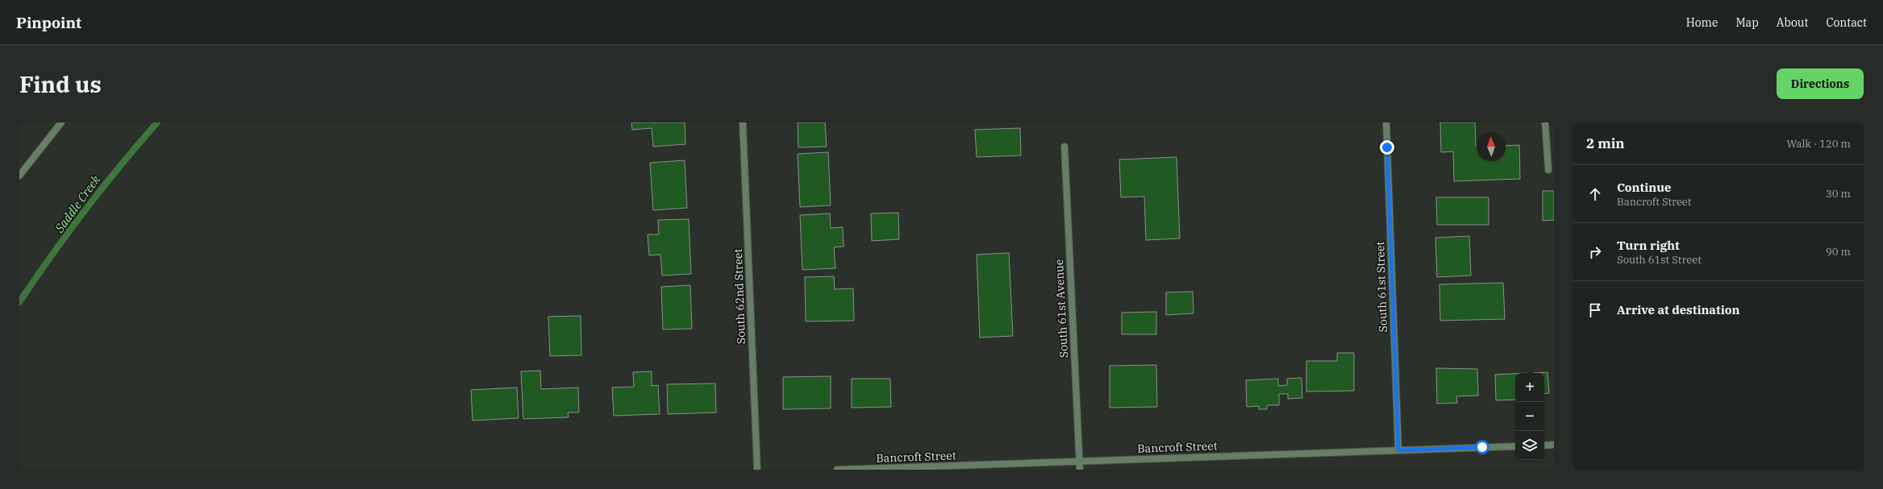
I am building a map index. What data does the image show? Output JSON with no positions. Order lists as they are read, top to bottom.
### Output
{
  "streets": {
    "street": [
      "South 61st Street",
      "South 62nd Street",
      "South 61st Avenue",
      "Bancroft Street"
    ]
  },
  "crossings": [
    ["South 61st Street", "Bancroft Street"],
    ["South 61st Avenue", "Bancroft Street"]
  ],
  "water": ["Saddle Creek"],
  "north": "top",
  "page": {
    "header": "Pinpoint",
    "nav": [
      "Home",
      "Map",
      "About",
      "Contact"
    ],
    "buttons": "Directions",
    "title": "Find us",
    "heading": ["2 min", "Walk · 120 m"],
    "list": [
      ["Continue", "Bancroft Street", "30 m"],
      ["Turn right", "South 61st Street", "90 m"],
      "Arrive at destination"
    ],
    "map_buttons": ["+", "−"]
  }
}
